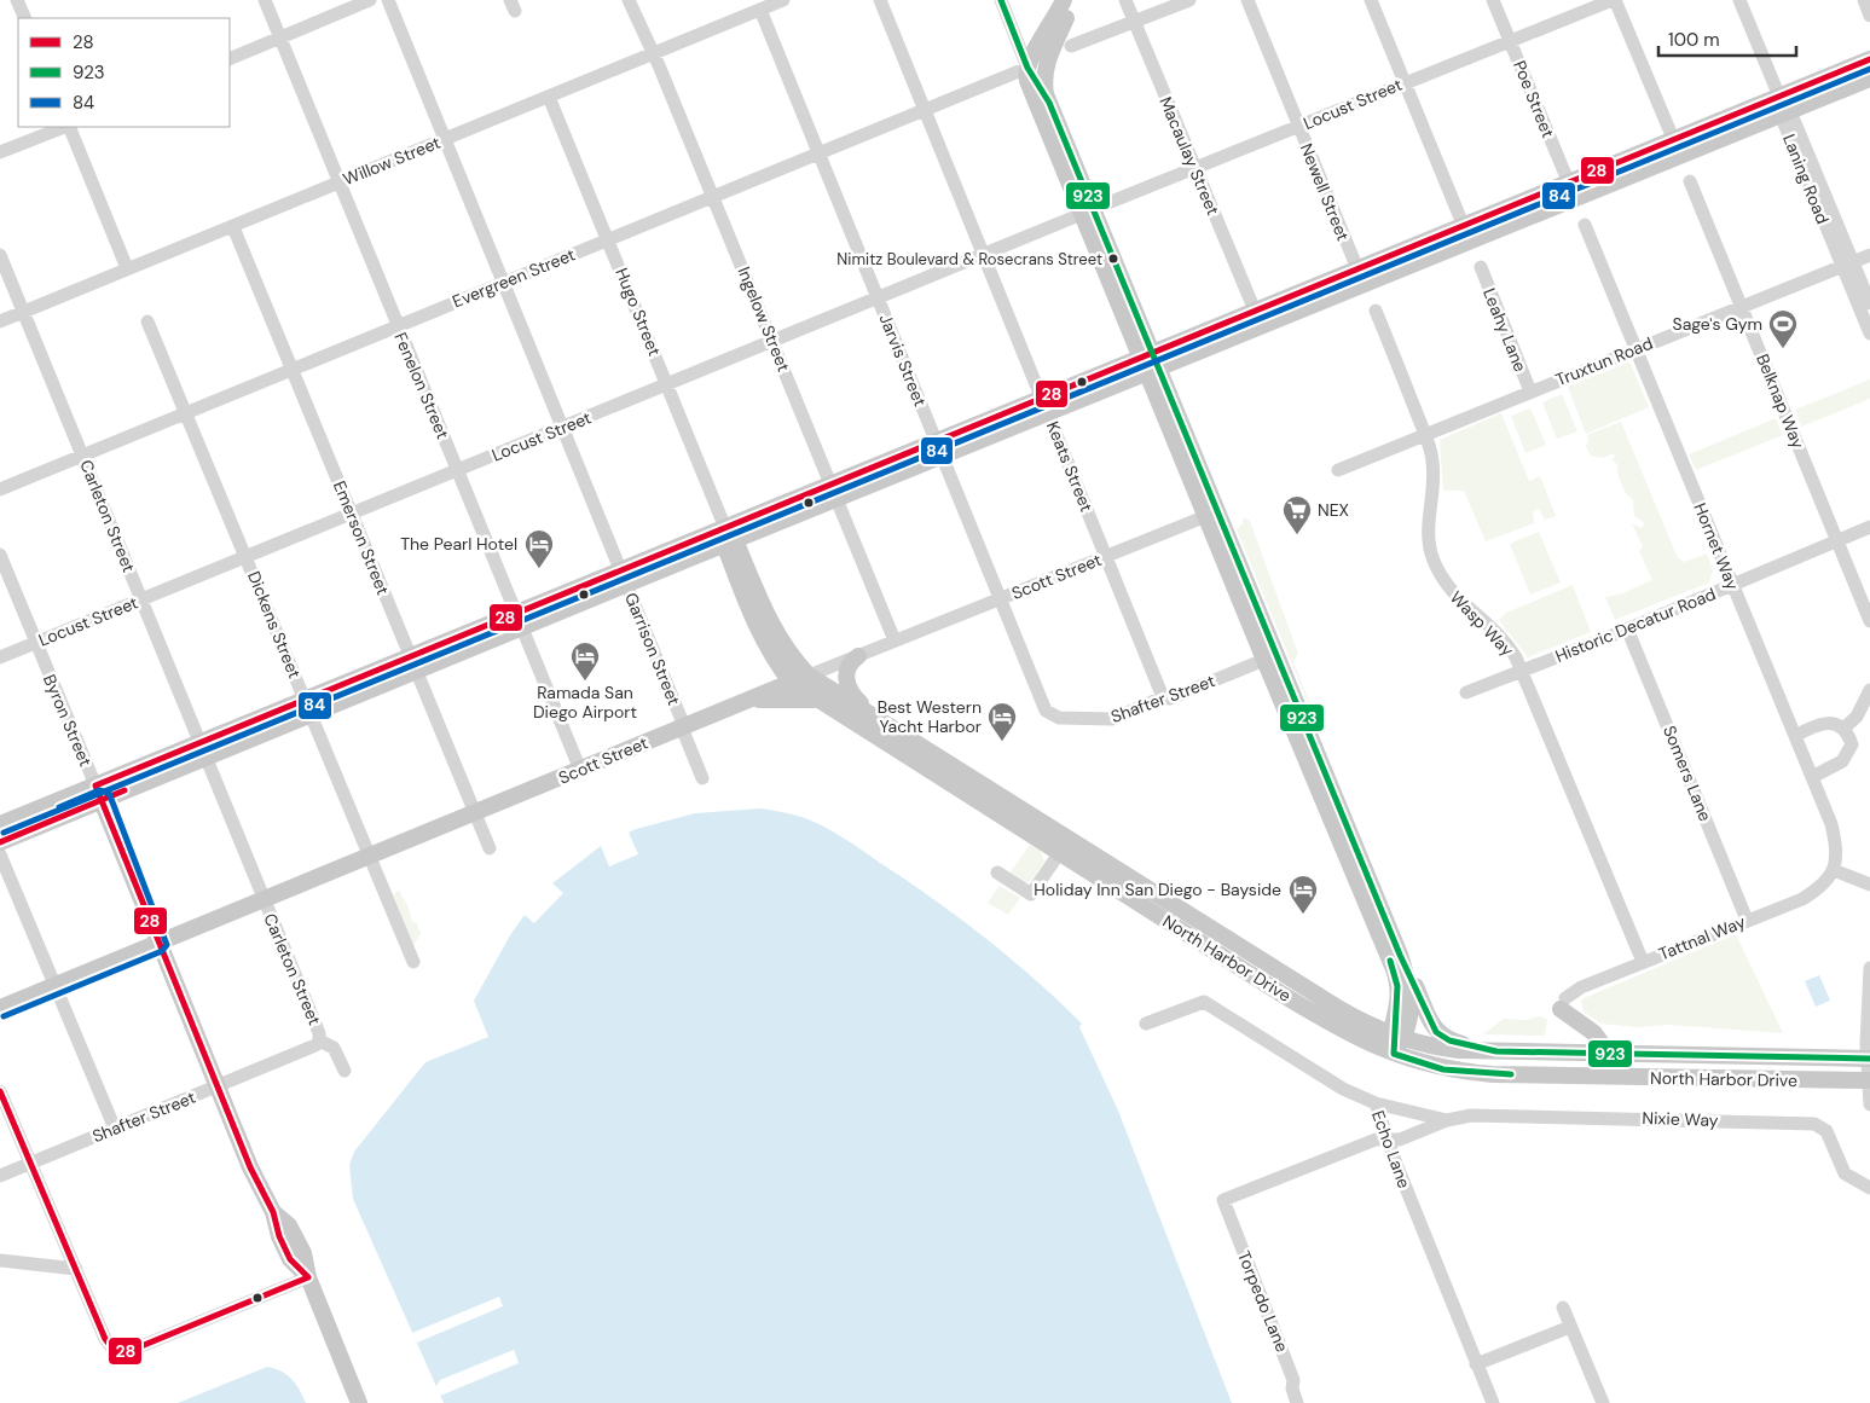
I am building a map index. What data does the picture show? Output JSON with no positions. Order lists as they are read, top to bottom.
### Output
{
  "streets": {
    "main road": ["Scott Street", "North Harbor Drive"],
    "street": [
      "Poe Street",
      "Locust Street",
      "Macaulay Street",
      "Willow Street",
      "Laning Road",
      "Newell Street",
      "Evergreen Street",
      "Hugo Street",
      "Ingelow Street",
      "Leahy Lane",
      "Jarvis Street",
      "Truxtun Road",
      "Fenelon Street",
      "Belknap Way",
      "Keats Street",
      "Carleton Street",
      "Emerson Street",
      "Hornet Way",
      "Wasp Way",
      "Dickens Street",
      "Historic Decatur Road",
      "Garrison Street",
      "Shafter Street",
      "Byron Street",
      "Somers Lane",
      "Tattnal Way",
      "Nixie Way",
      "Echo Lane",
      "Torpedo Lane"
    ]
  },
  "crossings": [
    ["Poe Street", "Locust Street"],
    ["Locust Street", "Macaulay Street"],
    ["Locust Street", "Newell Street"],
    ["Locust Street", "Hugo Street"],
    ["Locust Street", "Ingelow Street"],
    ["Locust Street", "Jarvis Street"],
    ["Locust Street", "Fenelon Street"],
    ["Locust Street", "Keats Street"],
    ["Locust Street", "Carleton Street"],
    ["Locust Street", "Emerson Street"],
    ["Locust Street", "Dickens Street"],
    ["Locust Street", "Garrison Street"],
    ["Locust Street", "Byron Street"],
    ["Willow Street", "Hugo Street"],
    ["Willow Street", "Ingelow Street"],
    ["Willow Street", "Jarvis Street"],
    ["Willow Street", "Fenelon Street"],
    ["Willow Street", "Carleton Street"],
    ["Willow Street", "Emerson Street"],
    ["Willow Street", "Garrison Street"],
    ["Laning Road", "Truxtun Road"],
    ["Evergreen Street", "Hugo Street"],
    ["Evergreen Street", "Ingelow Street"],
    ["Evergreen Street", "Jarvis Street"],
    ["Evergreen Street", "Fenelon Street"],
    ["Evergreen Street", "Keats Street"],
    ["Evergreen Street", "Carleton Street"],
    ["Evergreen Street", "Emerson Street"],
    ["Evergreen Street", "Dickens Street"],
    ["Evergreen Street", "Garrison Street"],
    ["Hugo Street", "North Harbor Drive"],
    ["Ingelow Street", "Scott Street"],
    ["Leahy Lane", "Truxtun Road"],
    ["Jarvis Street", "Scott Street"],
    ["Jarvis Street", "Shafter Street"],
    ["Truxtun Road", "Belknap Way"],
    ["Truxtun Road", "Hornet Way"],
    ["Truxtun Road", "Wasp Way"],
    ["Fenelon Street", "Scott Street"],
    ["Belknap Way", "Historic Decatur Road"],
    ["Keats Street", "Scott Street"],
    ["Keats Street", "Shafter Street"],
    ["Carleton Street", "Scott Street"],
    ["Carleton Street", "Shafter Street"],
    ["Emerson Street", "Scott Street"],
    ["Hornet Way", "Historic Decatur Road"],
    ["Hornet Way", "Tattnal Way"],
    ["Scott Street", "Dickens Street"],
    ["Scott Street", "Garrison Street"],
    ["Scott Street", "North Harbor Drive"],
    ["Wasp Way", "Historic Decatur Road"],
    ["Wasp Way", "Tattnal Way"],
    ["Historic Decatur Road", "Somers Lane"],
    ["Somers Lane", "Tattnal Way"],
    ["Echo Lane", "Torpedo Lane"]
  ],
  "places": {
    "other": ["Nimitz Boulevard & Rosecrans Street"],
    "sports": ["Sage's Gym"],
    "supermarket": ["NEX"],
    "hotel": [
      "The Pearl Hotel",
      "Ramada San Diego Airport",
      "Best Western Yacht Harbor",
      "Holiday Inn San Diego - Bayside"
    ]
  },
  "lines": ["transit line 923", "transit line 28", "transit line 84"],
  "legend": ["28", "923", "84"],
  "scale_bar": "100 m"
}
